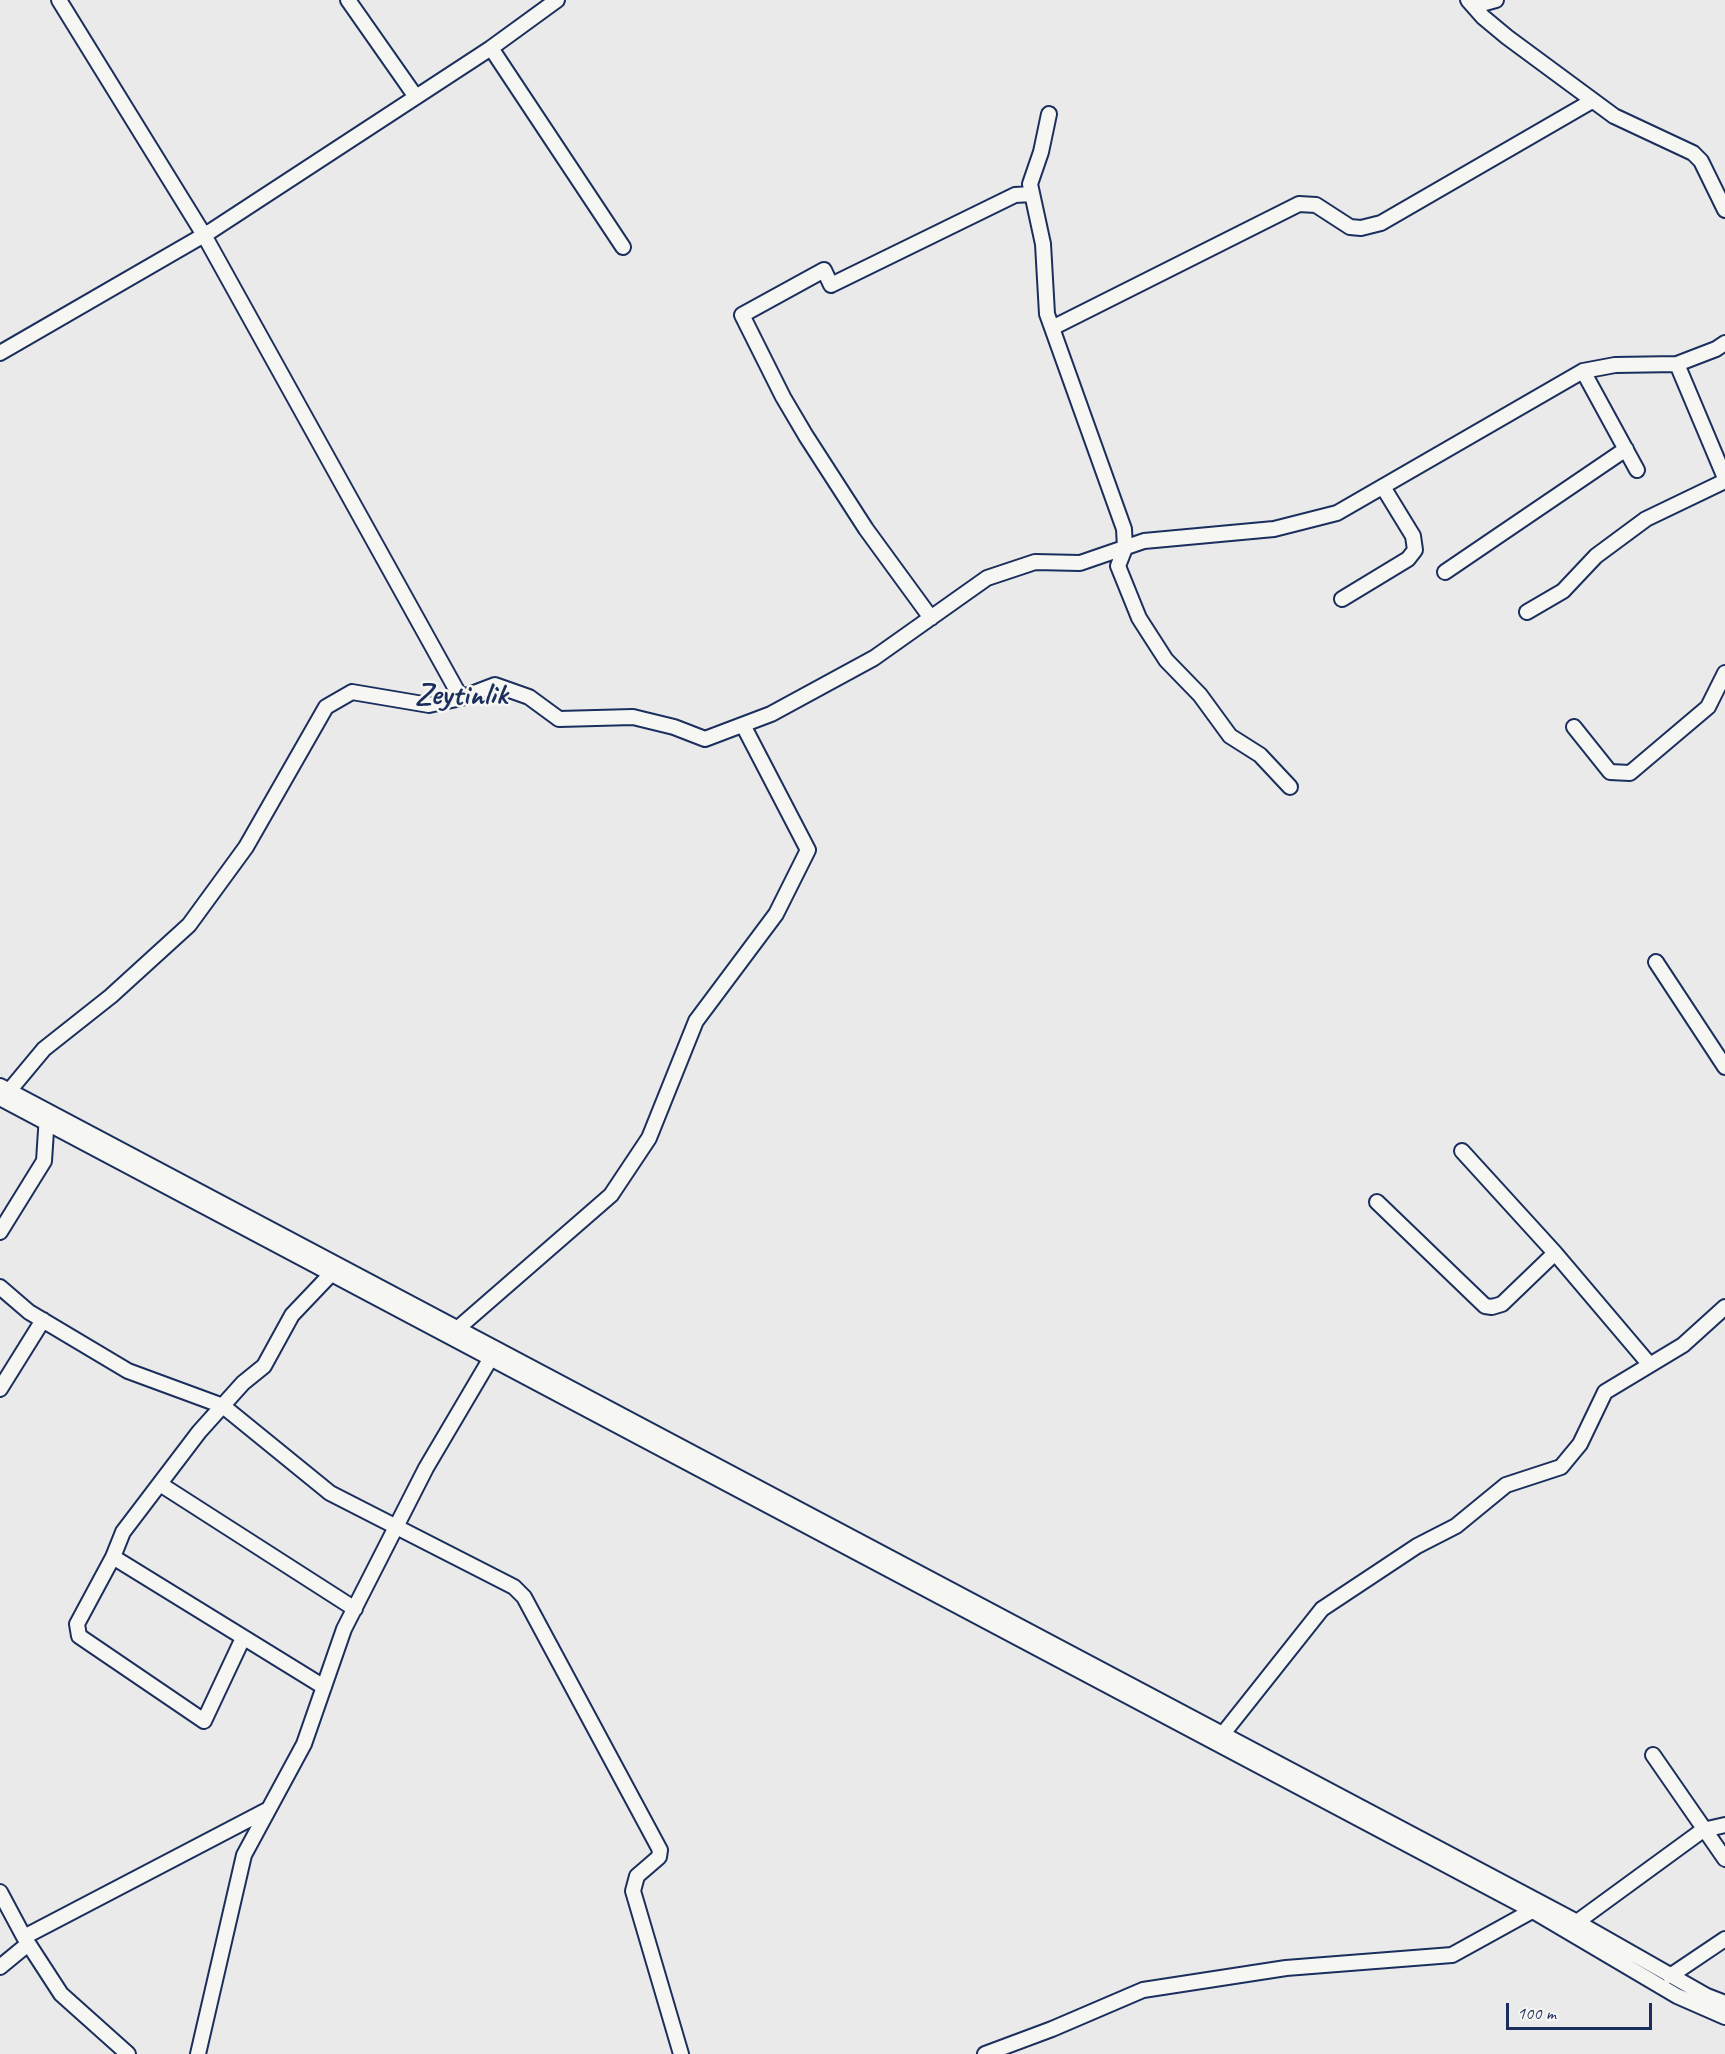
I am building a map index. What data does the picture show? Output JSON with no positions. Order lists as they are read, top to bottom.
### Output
{
  "districts": ["Zeytinlik"],
  "scale_bar": "100 m"
}
